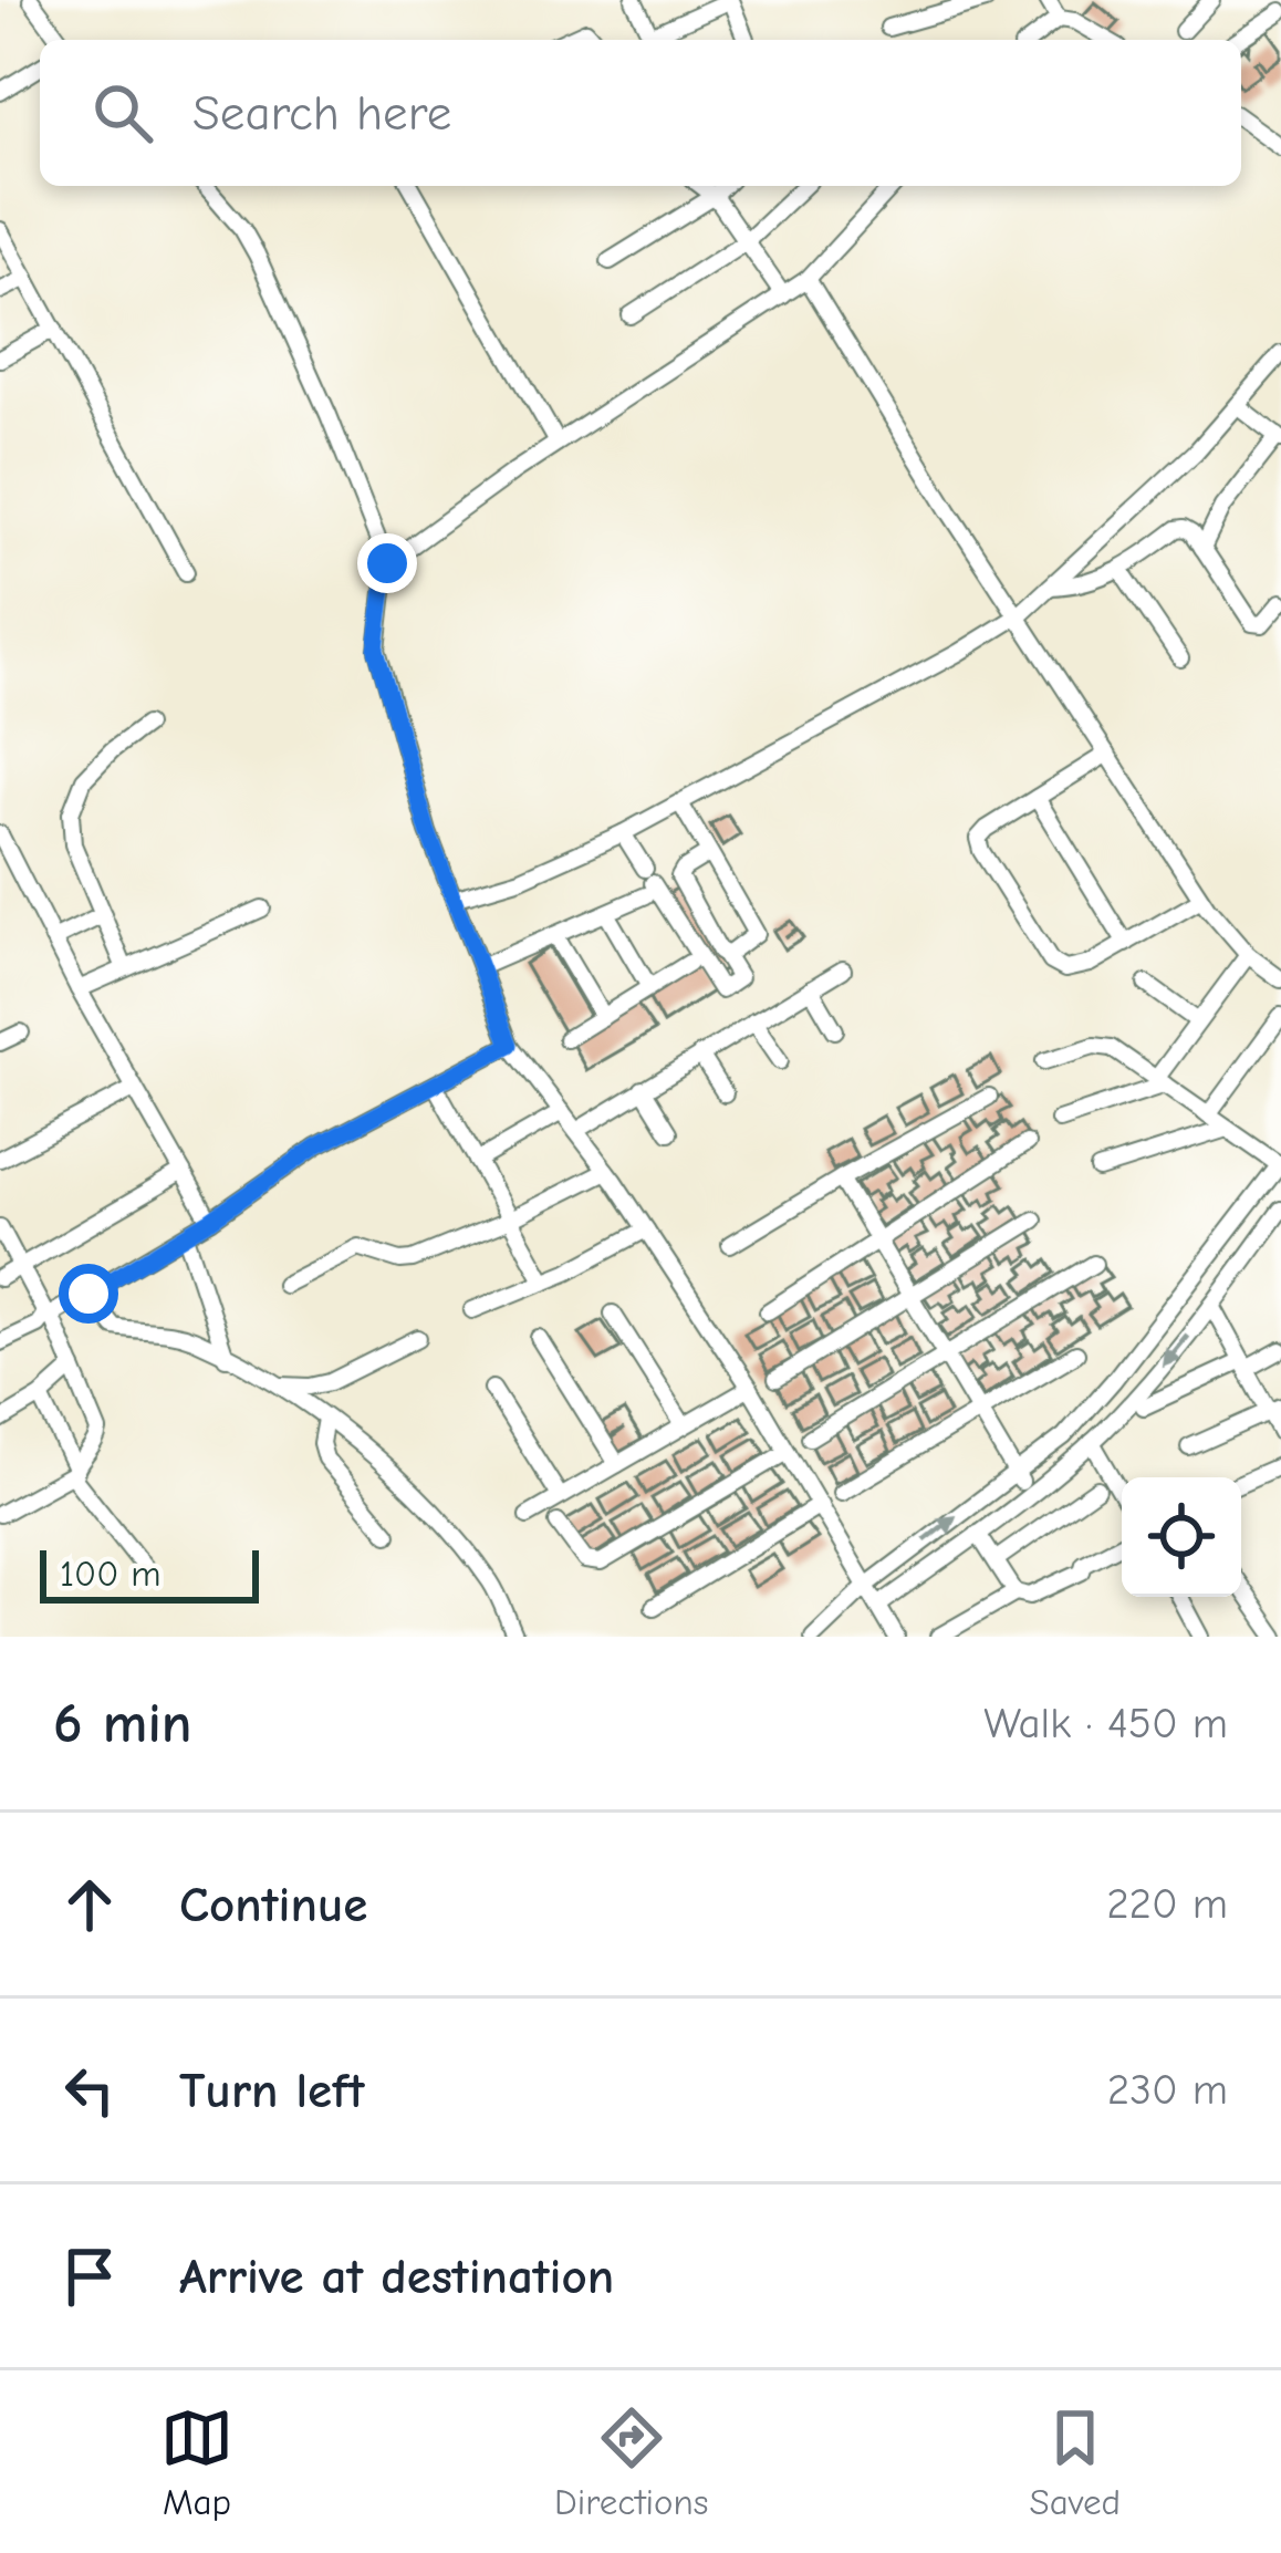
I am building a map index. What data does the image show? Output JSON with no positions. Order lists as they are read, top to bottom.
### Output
{
  "scale_bar": "100 m",
  "page": {
    "search": "Search here",
    "scale": "100 m",
    "heading": ["6 min", "Walk · 450 m"],
    "list": [
      ["Continue", "220 m"],
      ["Turn left", "230 m"],
      "Arrive at destination"
    ],
    "nav": ["Map", "Directions", "Saved"]
  }
}
